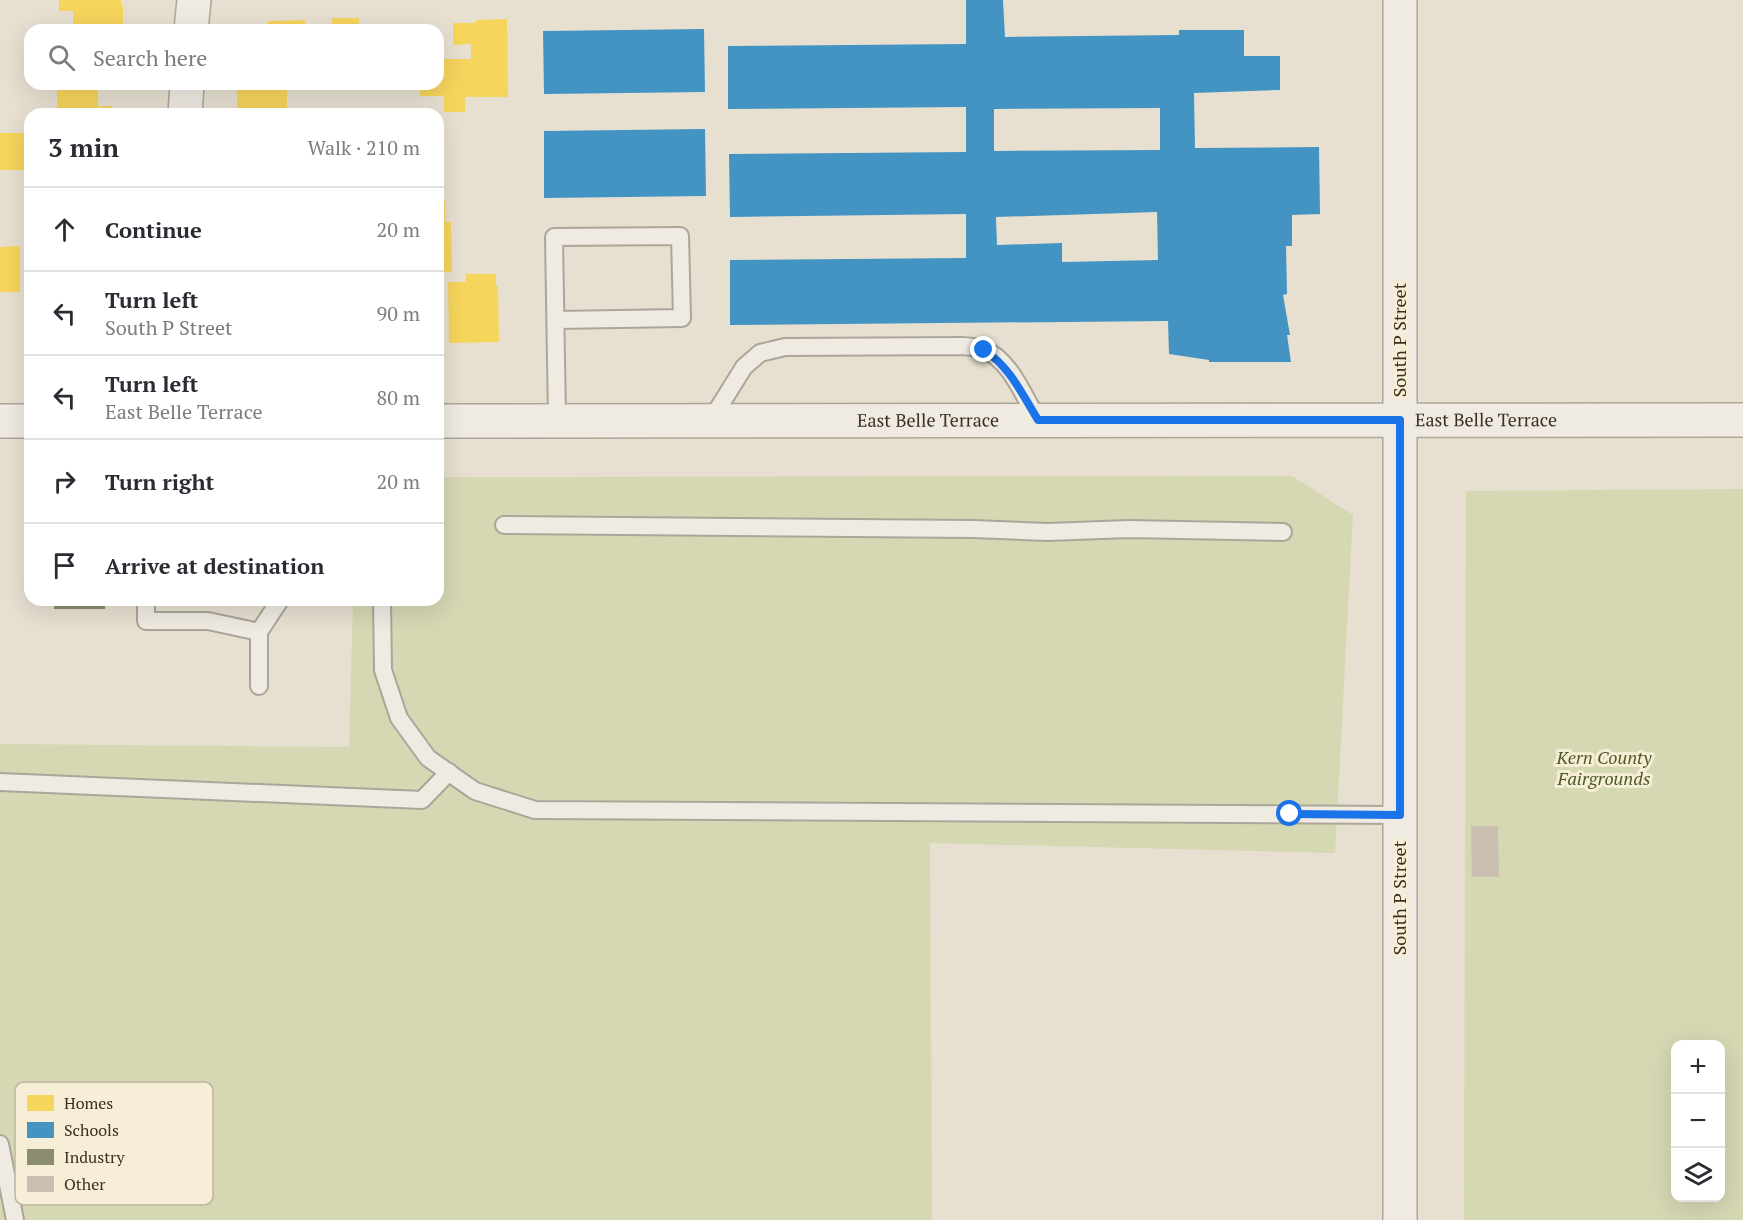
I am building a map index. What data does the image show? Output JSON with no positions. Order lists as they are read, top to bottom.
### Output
{
  "streets": {
    "street": ["South P Street", "East Belle Terrace"]
  },
  "crossings": [
    ["South P Street", "East Belle Terrace"]
  ],
  "parks": ["Kern County Fairgrounds"],
  "legend": [
    "Homes",
    "Schools",
    "Industry",
    "Other"
  ],
  "page": {
    "search": "Search here",
    "heading": ["3 min", "Walk · 210 m"],
    "list": [
      ["Continue", "20 m"],
      ["Turn left", "South P Street", "90 m"],
      ["Turn left", "East Belle Terrace", "80 m"],
      ["Turn right", "20 m"],
      "Arrive at destination"
    ],
    "map_buttons": ["+", "−"]
  }
}
